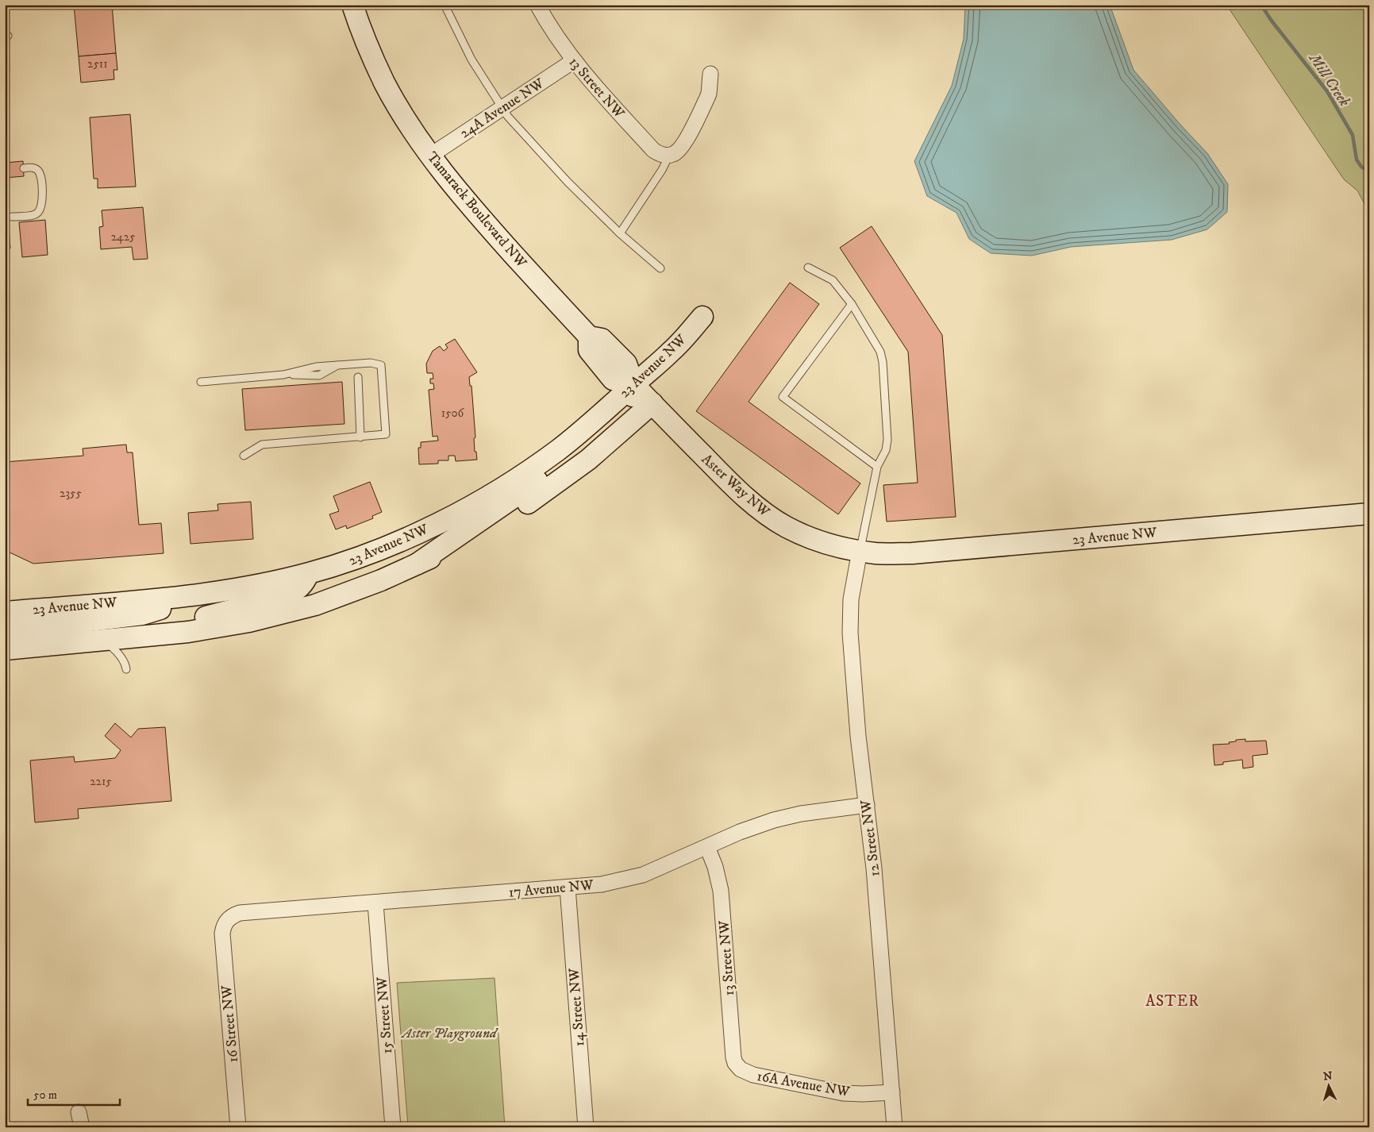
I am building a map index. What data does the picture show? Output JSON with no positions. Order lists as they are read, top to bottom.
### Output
{
  "streets": {
    "main road": ["Tamarack Boulevard NW", "23 Avenue NW", "Aster Way NW"],
    "street": [
      "13 Street NW",
      "24A Avenue NW",
      "12 Street NW",
      "17 Avenue NW",
      "14 Street NW",
      "15 Street NW",
      "16 Street NW",
      "16A Avenue NW"
    ]
  },
  "crossings": [
    ["13 Street NW", "24A Avenue NW"],
    ["13 Street NW", "17 Avenue NW"],
    ["13 Street NW", "16A Avenue NW"],
    ["24A Avenue NW", "Tamarack Boulevard NW"],
    ["Tamarack Boulevard NW", "23 Avenue NW"],
    ["Tamarack Boulevard NW", "Aster Way NW"],
    ["23 Avenue NW", "Aster Way NW"],
    ["23 Avenue NW", "12 Street NW"],
    ["Aster Way NW", "12 Street NW"],
    ["12 Street NW", "17 Avenue NW"],
    ["12 Street NW", "16A Avenue NW"],
    ["17 Avenue NW", "14 Street NW"],
    ["17 Avenue NW", "15 Street NW"],
    ["17 Avenue NW", "16 Street NW"]
  ],
  "districts": ["ASTER"],
  "water": ["Mill Creek"],
  "parks": ["Aster Playground"],
  "house_numbers": [
    "2511",
    "2425",
    "1506",
    "2355",
    "2215"
  ],
  "scale_bar": "50 m",
  "north": "top"
}
